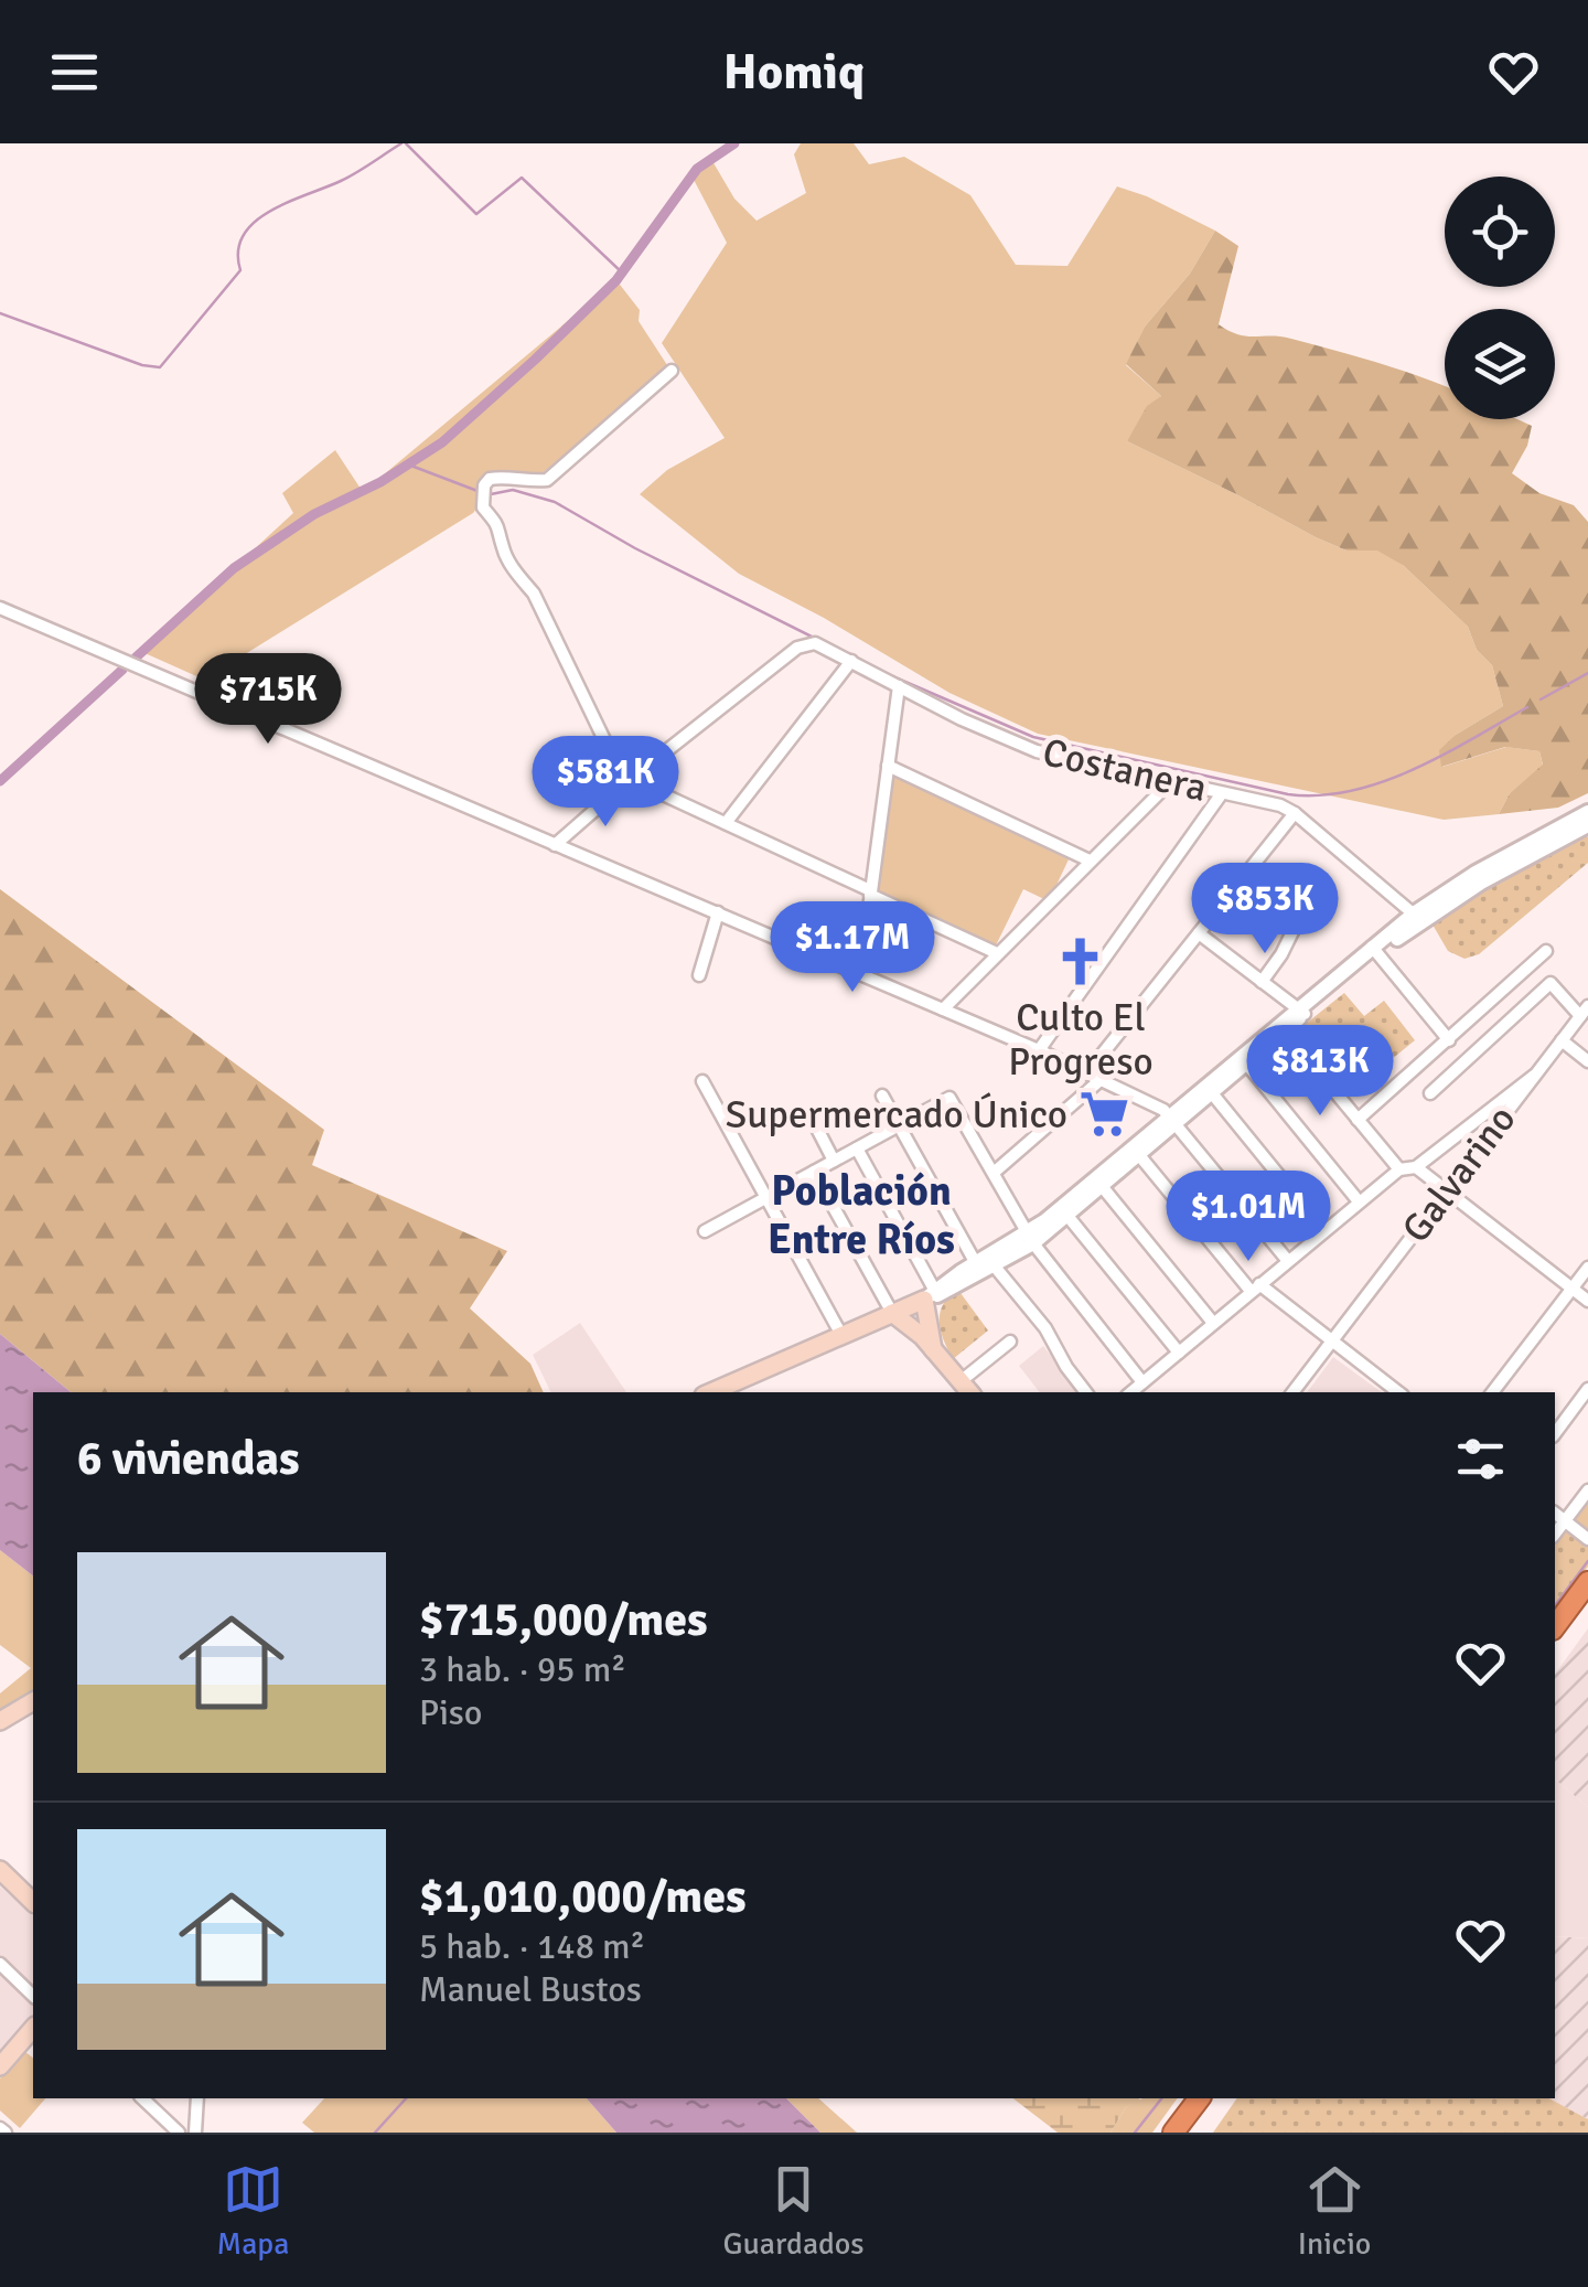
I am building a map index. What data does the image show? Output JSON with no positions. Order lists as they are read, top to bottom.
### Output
{
  "streets": {
    "street": ["Costanera", "Galvarino"]
  },
  "districts": ["Población Entre Ríos"],
  "places": {
    "church": ["Culto El Progreso"],
    "supermarket": ["Supermercado Único"]
  },
  "page": {
    "header": "Homiq",
    "price": [
      "$715K",
      "$581K",
      "$853K",
      "$1.17M",
      "$813K",
      "$1.01M"
    ],
    "heading": "6 viviendas",
    "list": [
      {
        "name": "$715,000/mes",
        "note": "3 hab. · 95 m² · Piso"
      },
      {
        "name": "$1,010,000/mes",
        "note": "5 hab. · 148 m² · Manuel Bustos"
      }
    ],
    "tabs": ["Mapa", "Guardados", "Inicio"]
  }
}
